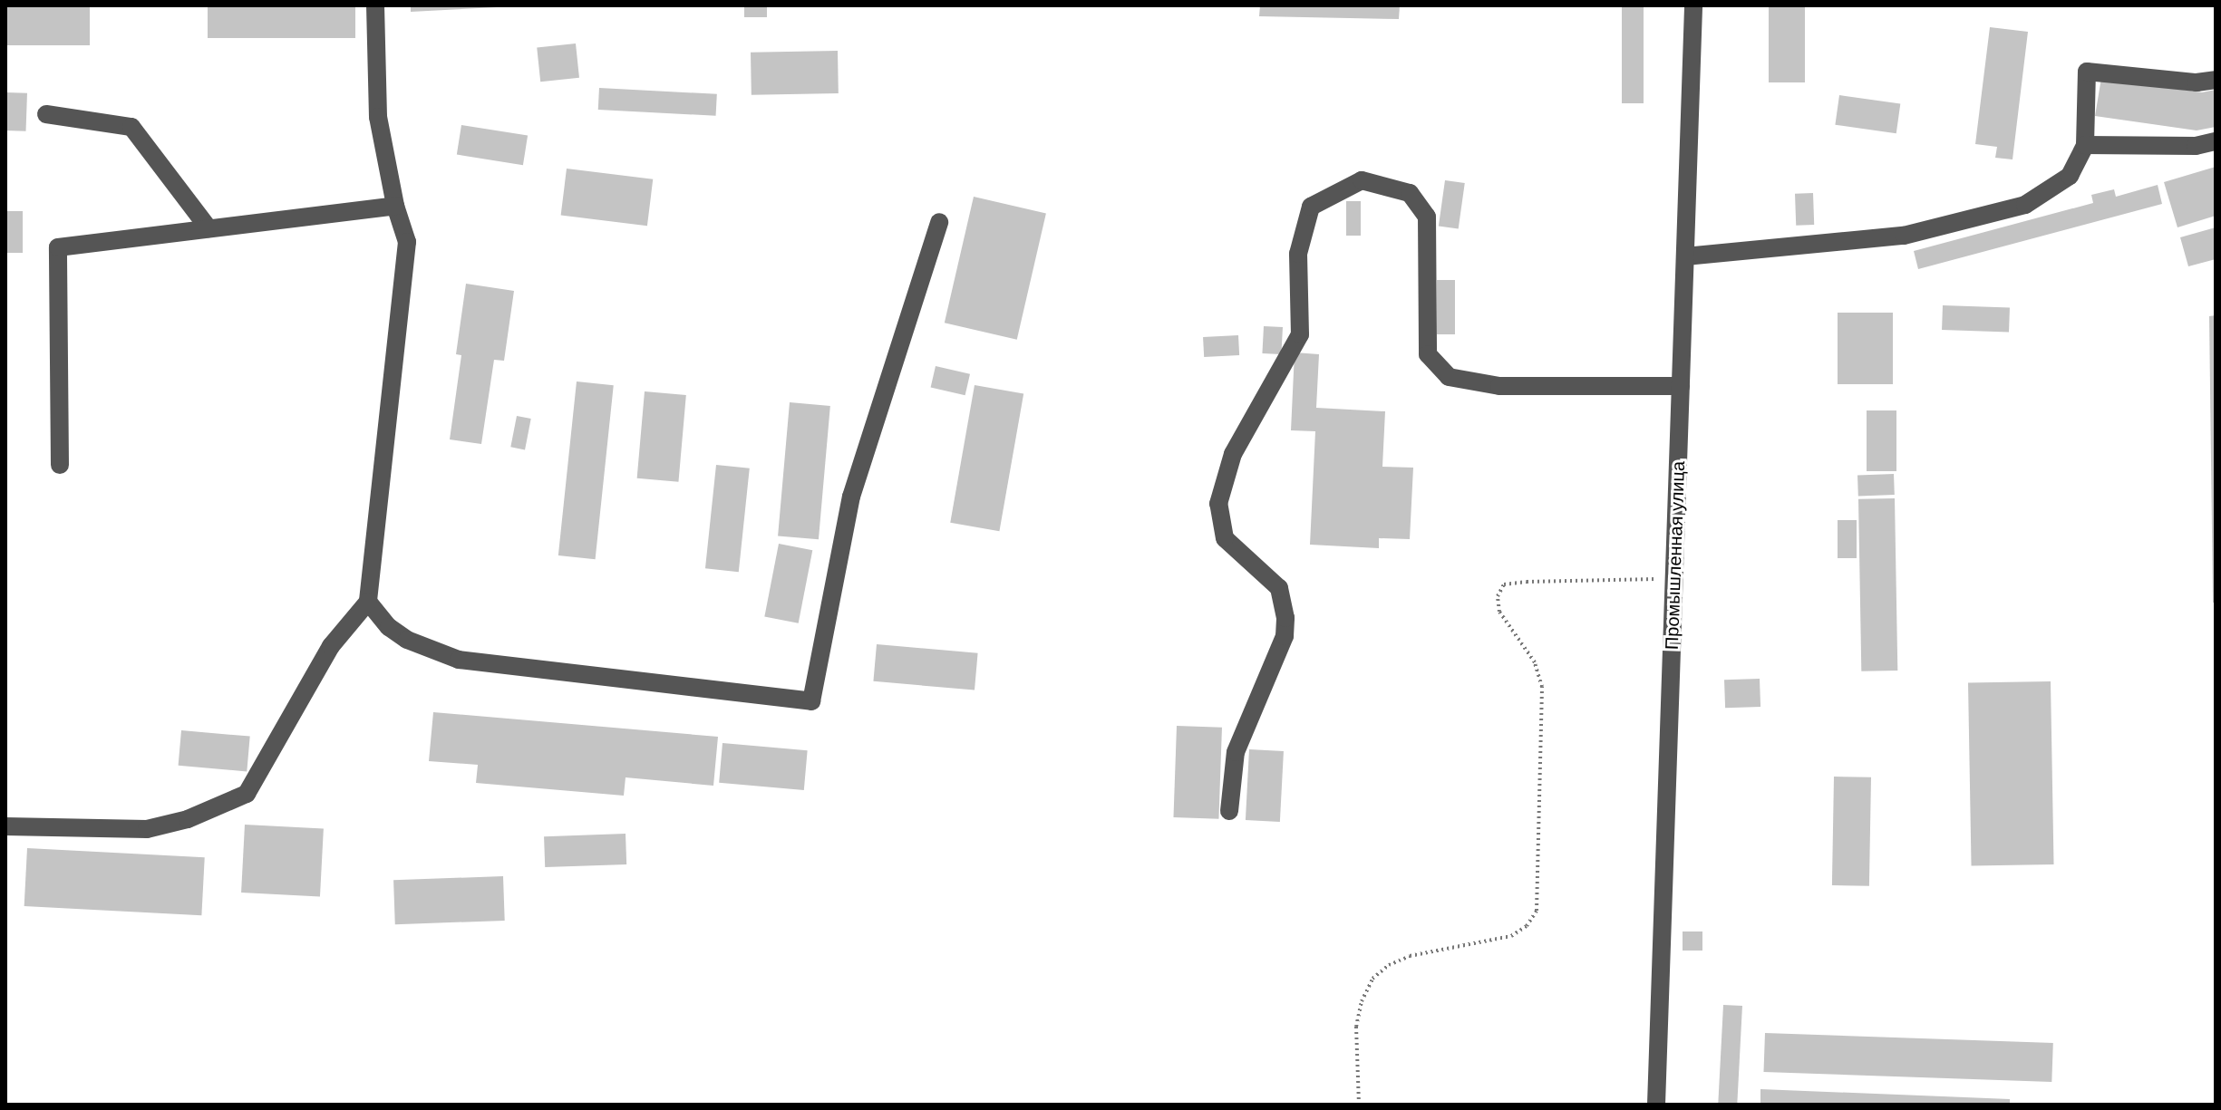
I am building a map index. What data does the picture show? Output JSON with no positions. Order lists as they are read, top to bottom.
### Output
{
  "streets": {
    "street": ["Промышленная улица"]
  }
}
